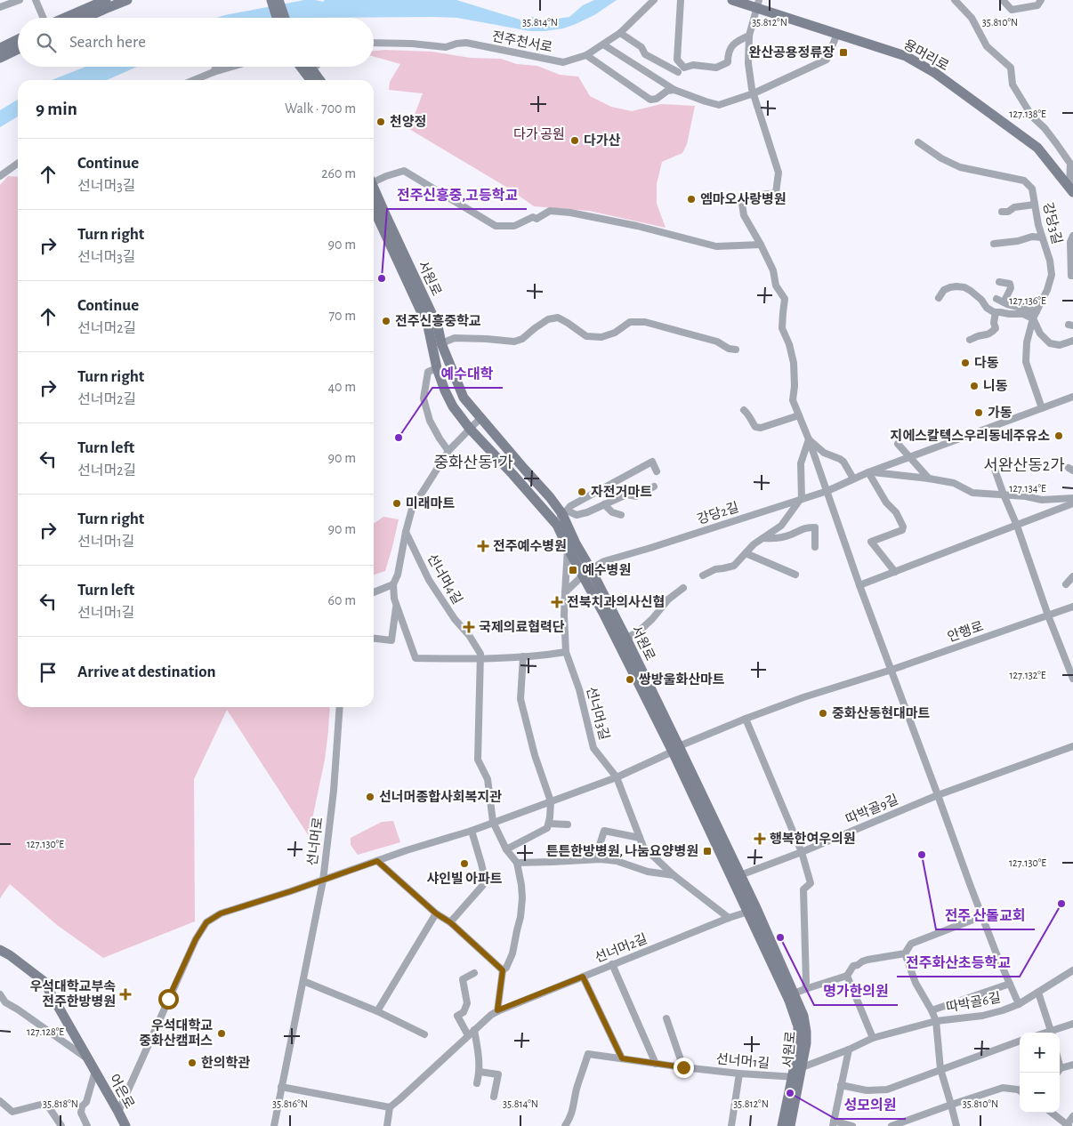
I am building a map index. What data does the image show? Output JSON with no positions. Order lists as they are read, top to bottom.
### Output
{
  "streets": {
    "street": [
      "전주천서로",
      "용머리로",
      "강당3길",
      "서원로",
      "강당2길",
      "선너머4길",
      "안행로",
      "선너머3길",
      "따박골9길",
      "선너머로",
      "선너머2길",
      "따박골6길",
      "선너머1길",
      "어은로"
    ]
  },
  "crossings": [
    ["강당3길", "강당2길"],
    ["서원로", "강당2길"],
    ["서원로", "안행로"],
    ["서원로", "따박골9길"],
    ["서원로", "선너머2길"],
    ["서원로", "따박골6길"],
    ["서원로", "선너머1길"],
    ["따박골6길", "선너머1길"]
  ],
  "districts": ["중화산동1가", "서완산동2가"],
  "parks": ["다가 공원"],
  "places": {
    "transit": ["완산공용정류장", "예수병원", "튼튼한방병원, 나눔요양병원"],
    "other": [
      "천양정",
      "다가산",
      "엠마오사랑병원",
      "전주신흥중,고등학교",
      "전주신흥중학교",
      "다동",
      "니동",
      "가동",
      "지에스칼텍스우리동네주유소",
      "예수대학",
      "자전거마트",
      "미래마트",
      "쌍방울화산마트",
      "중화산동현대마트",
      "선너머종합사회복지관",
      "전주 산돌교회",
      "샤인빌 아파트",
      "전주화산초등학교",
      "명가한의원",
      "우석대학교 중화산캠퍼스",
      "한의학관",
      "성모의원"
    ],
    "health": [
      "전주예수병원",
      "전북치과의사신협",
      "국제의료협력단",
      "행복한여우의원",
      "우석대학교부속 전주한방병원"
    ]
  },
  "page": {
    "search": "Search here",
    "heading": ["9 min", "Walk · 700 m"],
    "list": [
      ["Continue", "선너머3길", "260 m"],
      ["Turn right", "선너머3길", "90 m"],
      ["Continue", "선너머2길", "70 m"],
      ["Turn right", "선너머2길", "40 m"],
      ["Turn left", "선너머2길", "90 m"],
      ["Turn right", "선너머1길", "90 m"],
      ["Turn left", "선너머1길", "60 m"],
      "Arrive at destination"
    ],
    "map_buttons": ["+", "−"]
  },
  "coordinates": [
    "35.814°N",
    "35.812°N",
    "35.810°N",
    "127.138°E",
    "127.136°E",
    "127.134°E",
    "127.132°E",
    "127.130°E",
    "127.128°E",
    "35.818°N",
    "35.816°N"
  ]
}
